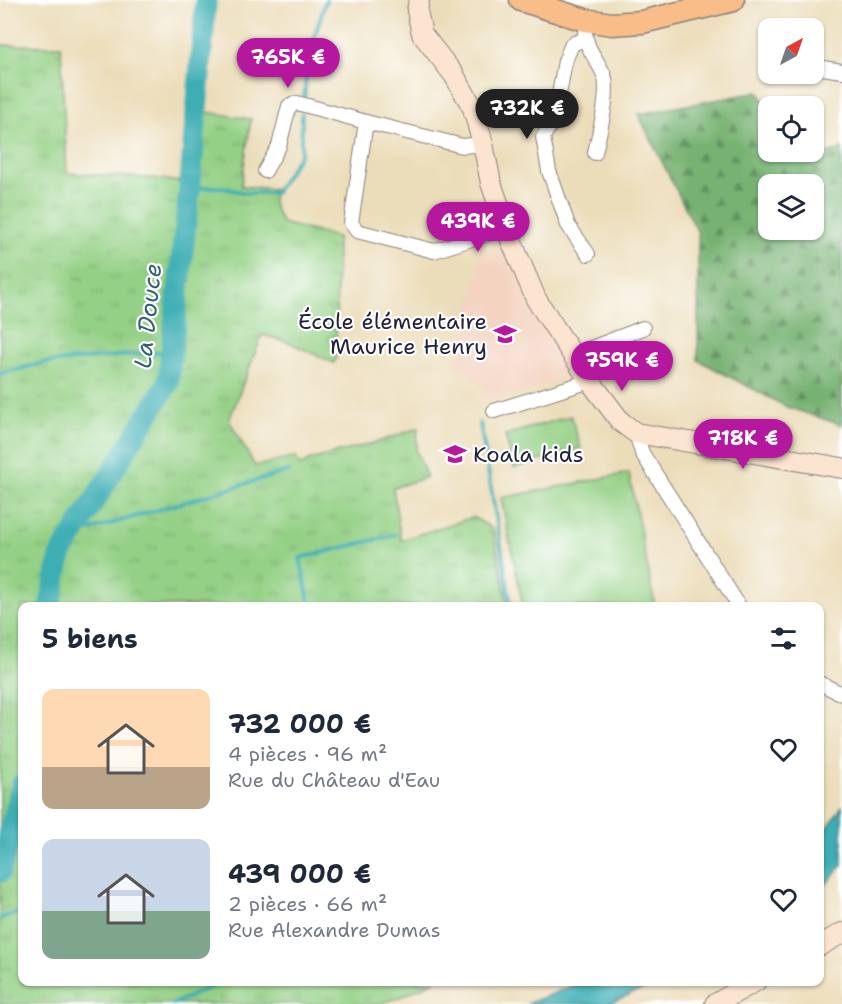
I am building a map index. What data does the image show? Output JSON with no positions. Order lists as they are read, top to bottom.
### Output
{
  "water": ["La Douce"],
  "places": {
    "school or university": ["École élémentaire Maurice Henry", "Koala kids"]
  },
  "north": "top right",
  "page": {
    "price": [
      "765K €",
      "732K €",
      "439K €",
      "759K €",
      "718K €"
    ],
    "heading": "5 biens",
    "list": [
      {
        "name": "732 000 €",
        "note": "4 pièces · 96 m² · Rue du Château d'Eau"
      },
      {
        "name": "439 000 €",
        "note": "2 pièces · 66 m² · Rue Alexandre Dumas"
      }
    ]
  }
}
